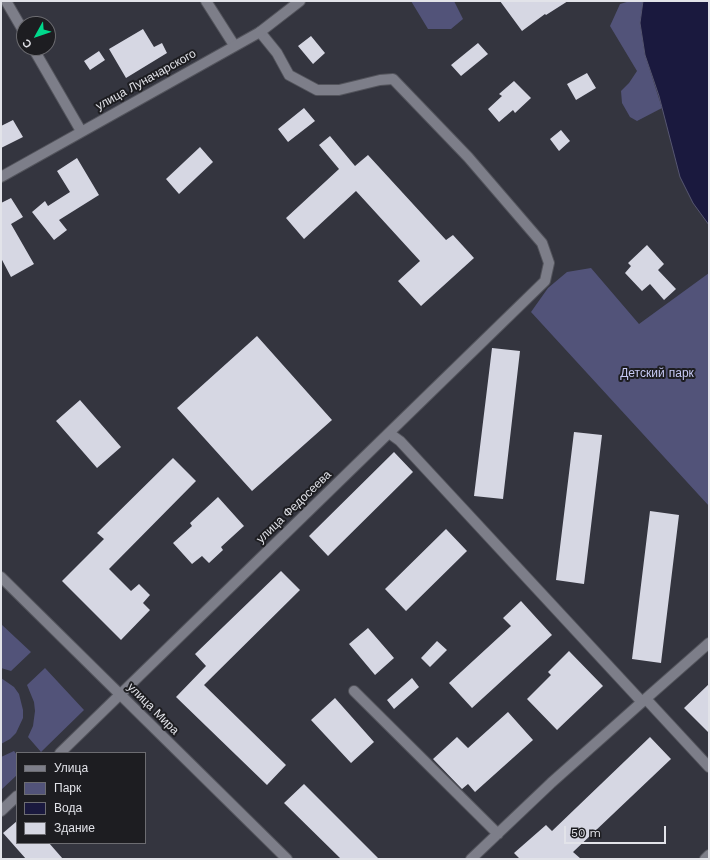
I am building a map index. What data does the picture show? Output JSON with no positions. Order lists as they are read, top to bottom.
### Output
{
  "streets": {
    "street": ["улица Луначарского", "улица Федосеева", "улица Мира"]
  },
  "crossings": [
    ["улица Луначарского", "улица Федосеева"],
    ["улица Федосеева", "улица Мира"]
  ],
  "parks": ["Детский парк"],
  "legend": [
    "Улица",
    "Парк",
    "Вода",
    "Здание"
  ],
  "scale_bar": "50 m",
  "north": "bottom left"
}
